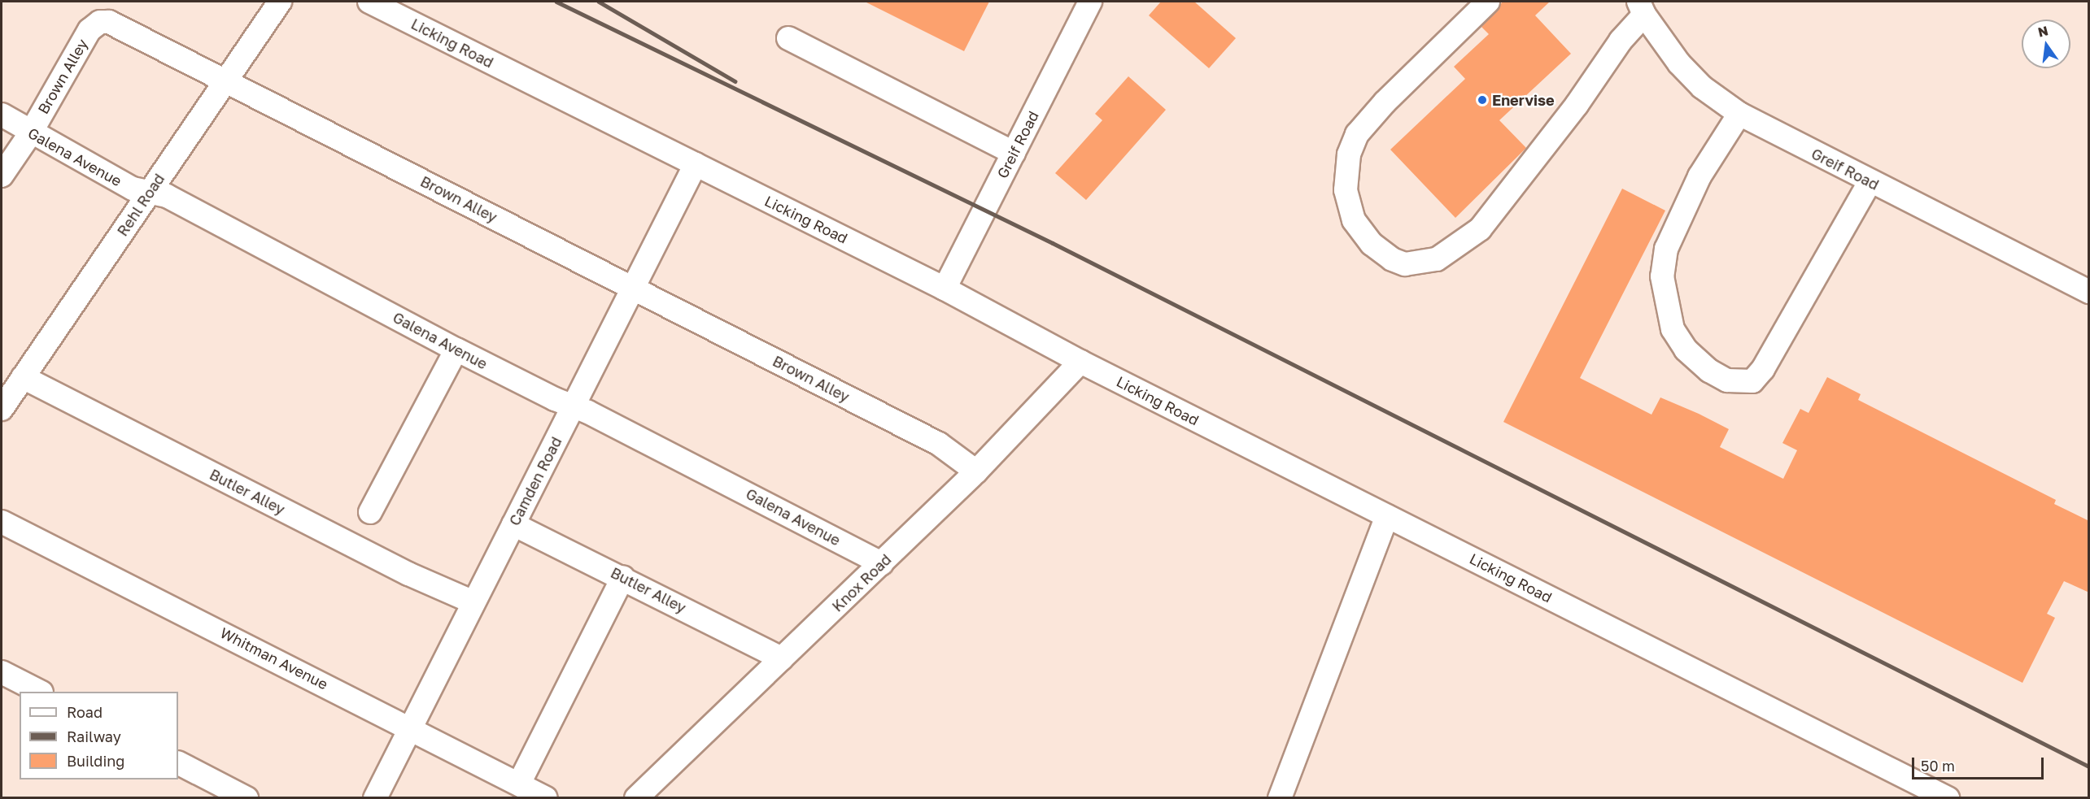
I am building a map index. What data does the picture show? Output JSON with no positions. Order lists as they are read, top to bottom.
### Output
{
  "streets": {
    "street": [
      "Licking Road",
      "Brown Alley",
      "Greif Road",
      "Galena Avenue",
      "Rehl Road",
      "Camden Road",
      "Butler Alley",
      "Knox Road",
      "Whitman Avenue"
    ]
  },
  "crossings": [
    ["Licking Road", "Greif Road"],
    ["Licking Road", "Camden Road"],
    ["Licking Road", "Knox Road"],
    ["Brown Alley", "Galena Avenue"],
    ["Brown Alley", "Rehl Road"],
    ["Brown Alley", "Camden Road"],
    ["Brown Alley", "Knox Road"],
    ["Galena Avenue", "Rehl Road"],
    ["Galena Avenue", "Camden Road"],
    ["Galena Avenue", "Knox Road"],
    ["Rehl Road", "Butler Alley"],
    ["Camden Road", "Butler Alley"],
    ["Camden Road", "Whitman Avenue"],
    ["Butler Alley", "Knox Road"]
  ],
  "places": ["Enervise"],
  "legend": ["Road", "Railway", "Building"],
  "scale_bar": "50 m",
  "north": "top"
}
